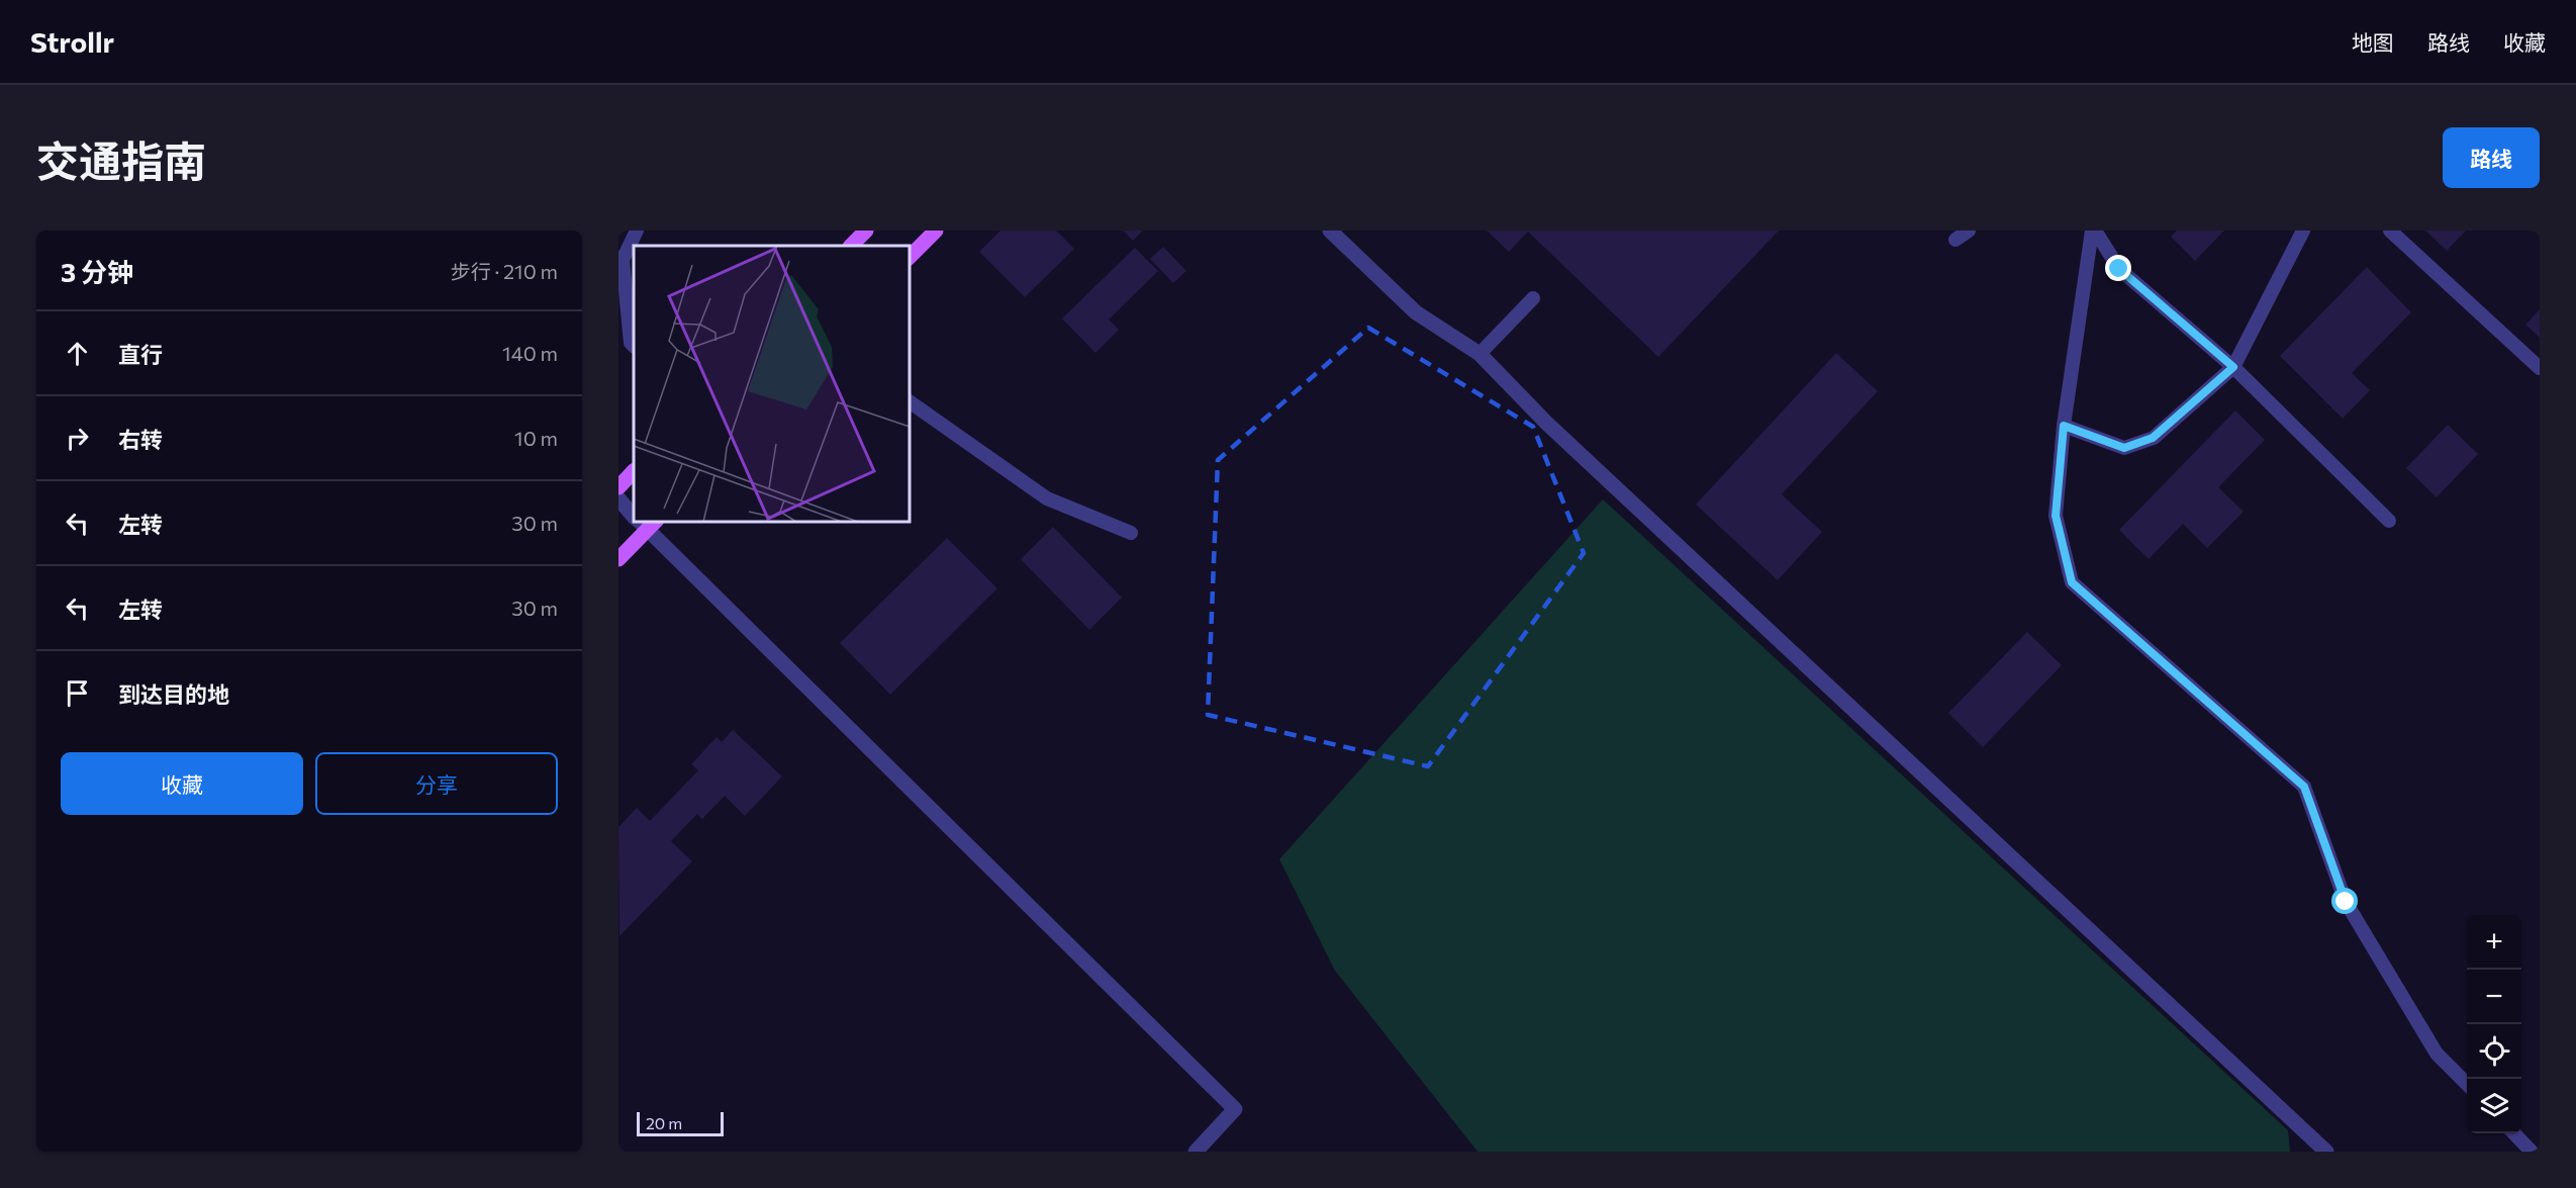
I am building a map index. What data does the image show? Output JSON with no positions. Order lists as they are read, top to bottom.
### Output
{
  "scale_bar": "20 m",
  "page": {
    "header": "Strollr",
    "nav": ["地图", "路线", "收藏"],
    "title": "交通指南",
    "buttons": [
      "路线",
      ["收藏", "分享"]
    ],
    "heading": ["3 分钟", "步行 · 210 m"],
    "list": [
      ["直行", "140 m"],
      ["右转", "10 m"],
      ["左转", "30 m"],
      ["左转", "30 m"],
      "到达目的地"
    ],
    "map_buttons": ["+", "−"],
    "scale": "20 m"
  }
}
